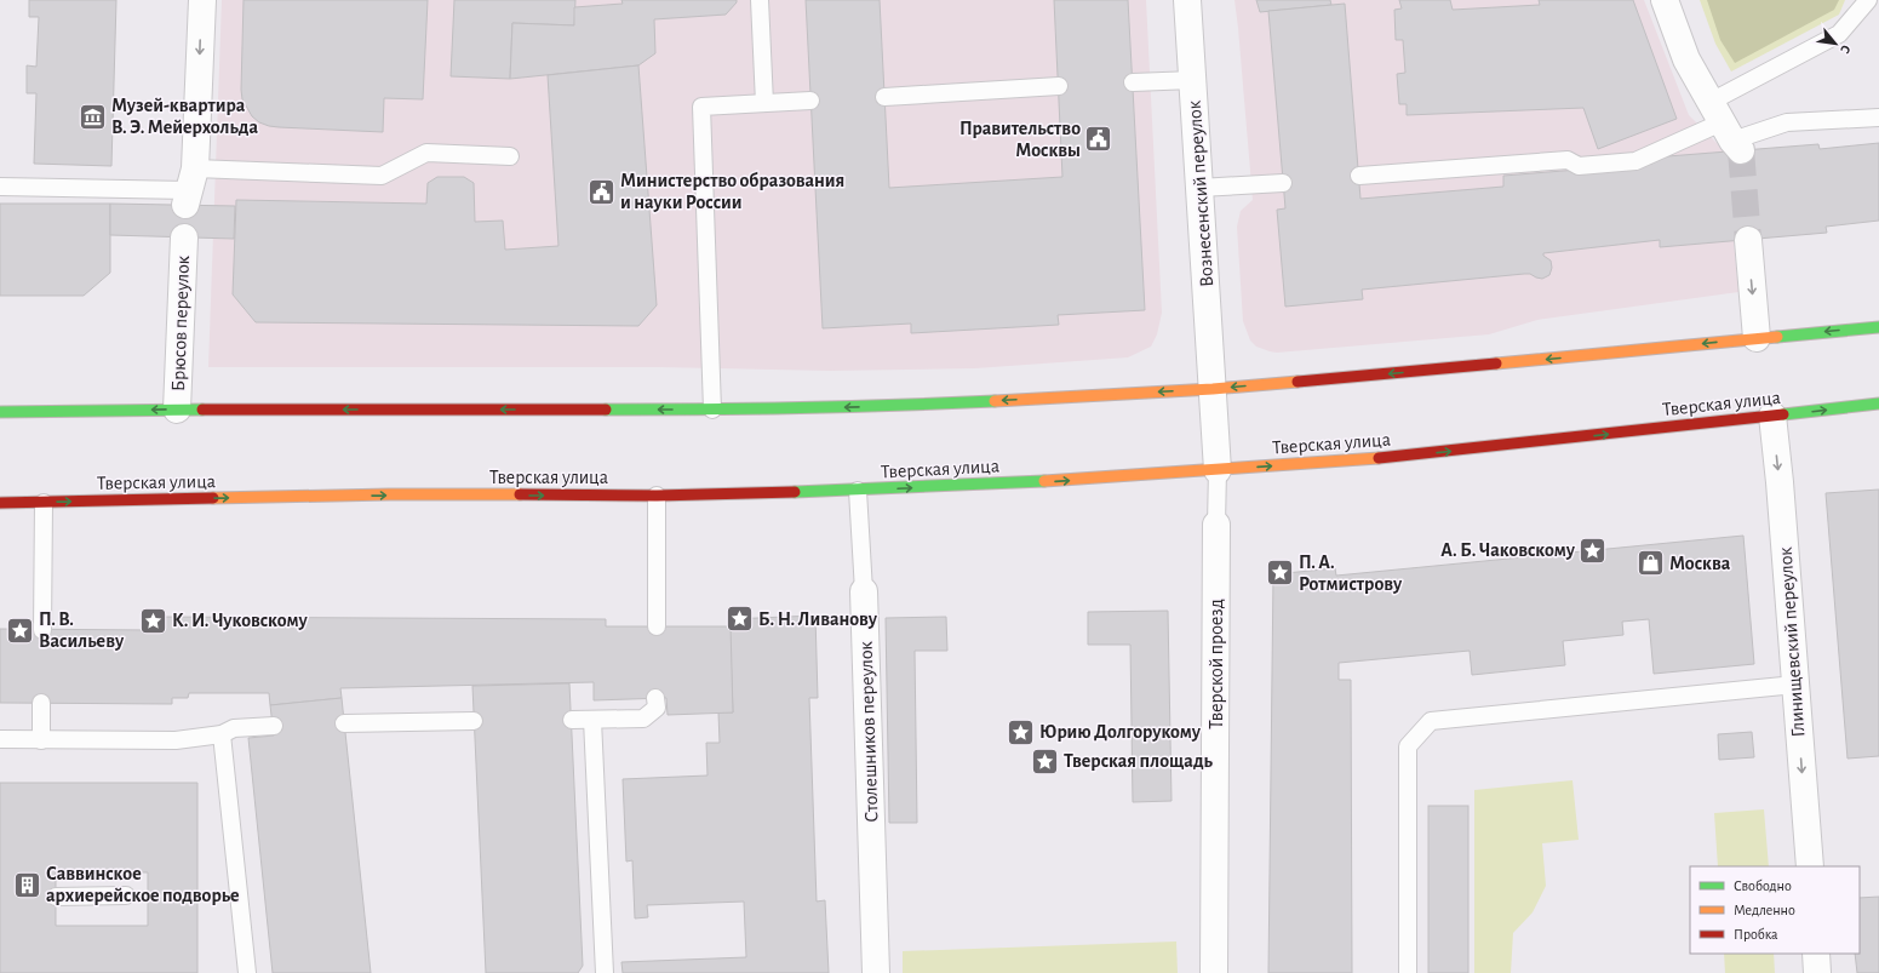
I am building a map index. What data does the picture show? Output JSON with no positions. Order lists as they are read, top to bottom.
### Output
{
  "streets": {
    "main road": ["Тверская улица"],
    "street": [
      "Вознесенский переулок",
      "Брюсов переулок",
      "Глинищевский переулок",
      "Тверской проезд",
      "Столешников переулок"
    ]
  },
  "crossings": [
    ["Вознесенский переулок", "Тверская улица"],
    ["Вознесенский переулок", "Тверской проезд"],
    ["Тверская улица", "Глинищевский переулок"],
    ["Тверская улица", "Тверской проезд"],
    ["Тверская улица", "Столешников переулок"]
  ],
  "one_way": ["Глинищевский переулок"],
  "places": {
    "museum": ["Музей-квартира В. Э. Мейерхольда"],
    "public building": ["Правительство Москвы", "Министерство образования и науки России"],
    "place": [
      "А. Б. Чаковскому",
      "П. А. Ротмистрову",
      "Б. Н. Ливанову",
      "К. И. Чуковскому",
      "П. В. Васильеву",
      "Юрию Долгорукому",
      "Тверская площадь"
    ],
    "shop": ["Москва"],
    "building": ["Саввинское архиерейское подворье"]
  },
  "legend": ["Свободно", "Медленно", "Пробка"],
  "north": "bottom right"
}
